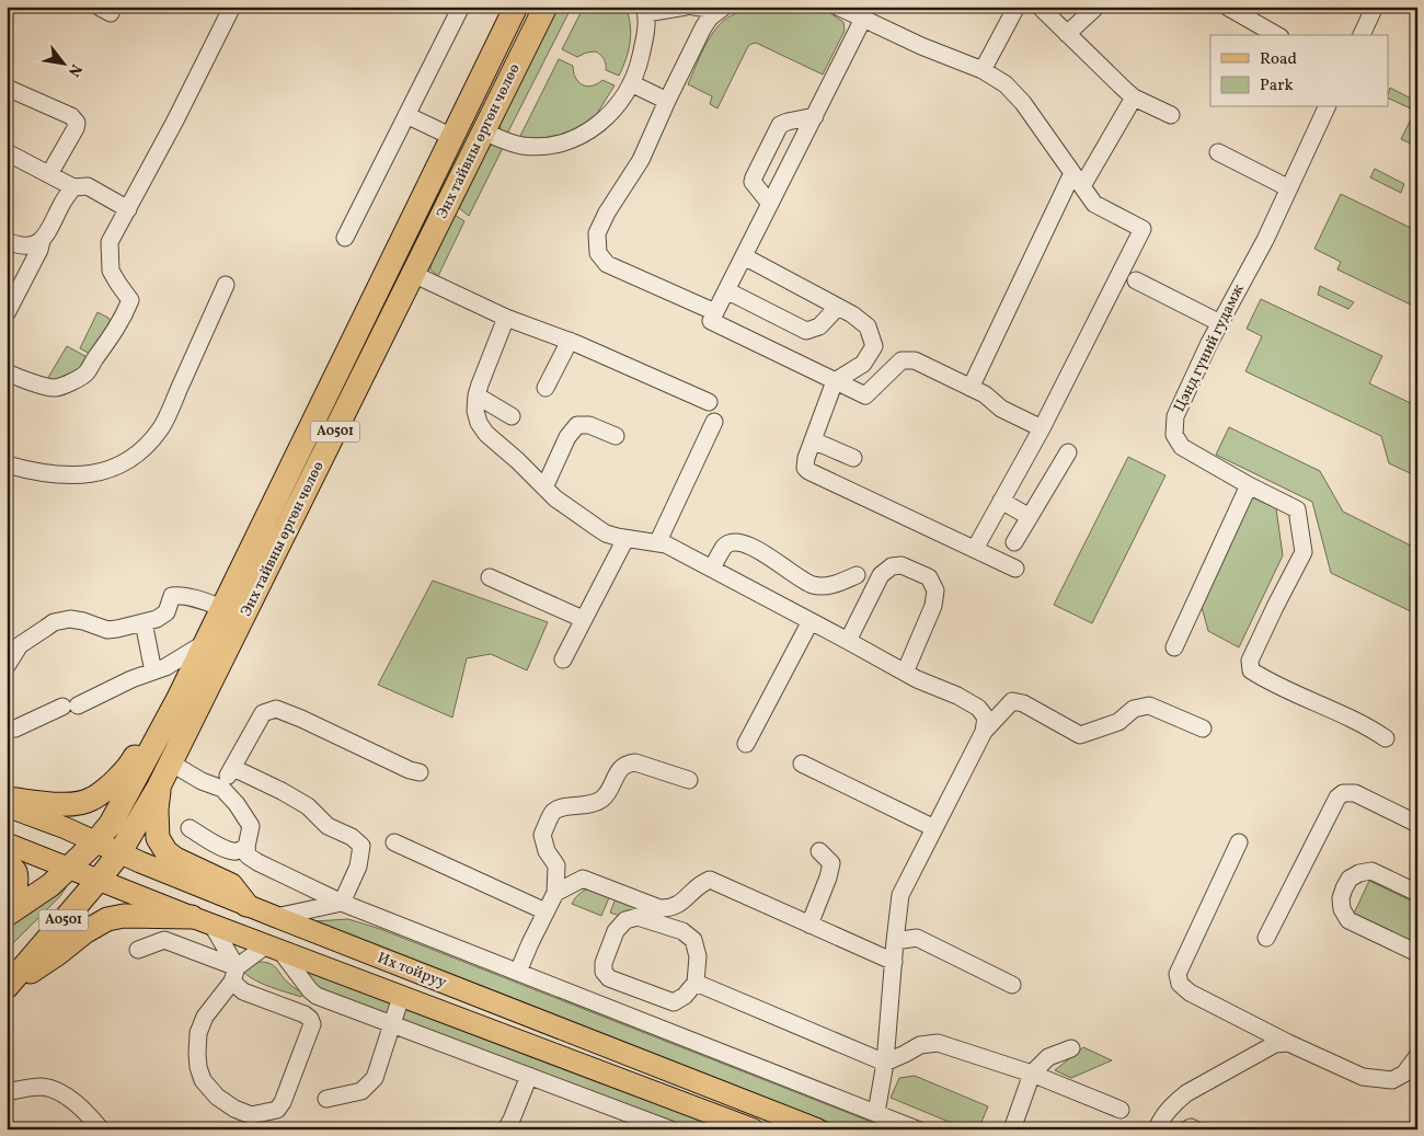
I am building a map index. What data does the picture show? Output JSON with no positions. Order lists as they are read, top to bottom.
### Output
{
  "streets": {
    "highway": ["Энх тайвны өргөн чөлөө", "A0501"],
    "main road": ["Их тойруу"],
    "street": ["Цэнд гүний гудамж"]
  },
  "crossings": [
    ["Энх тайвны өргөн чөлөө", "Их тойруу"]
  ],
  "legend": ["Road", "Park"],
  "north": "bottom right"
}
